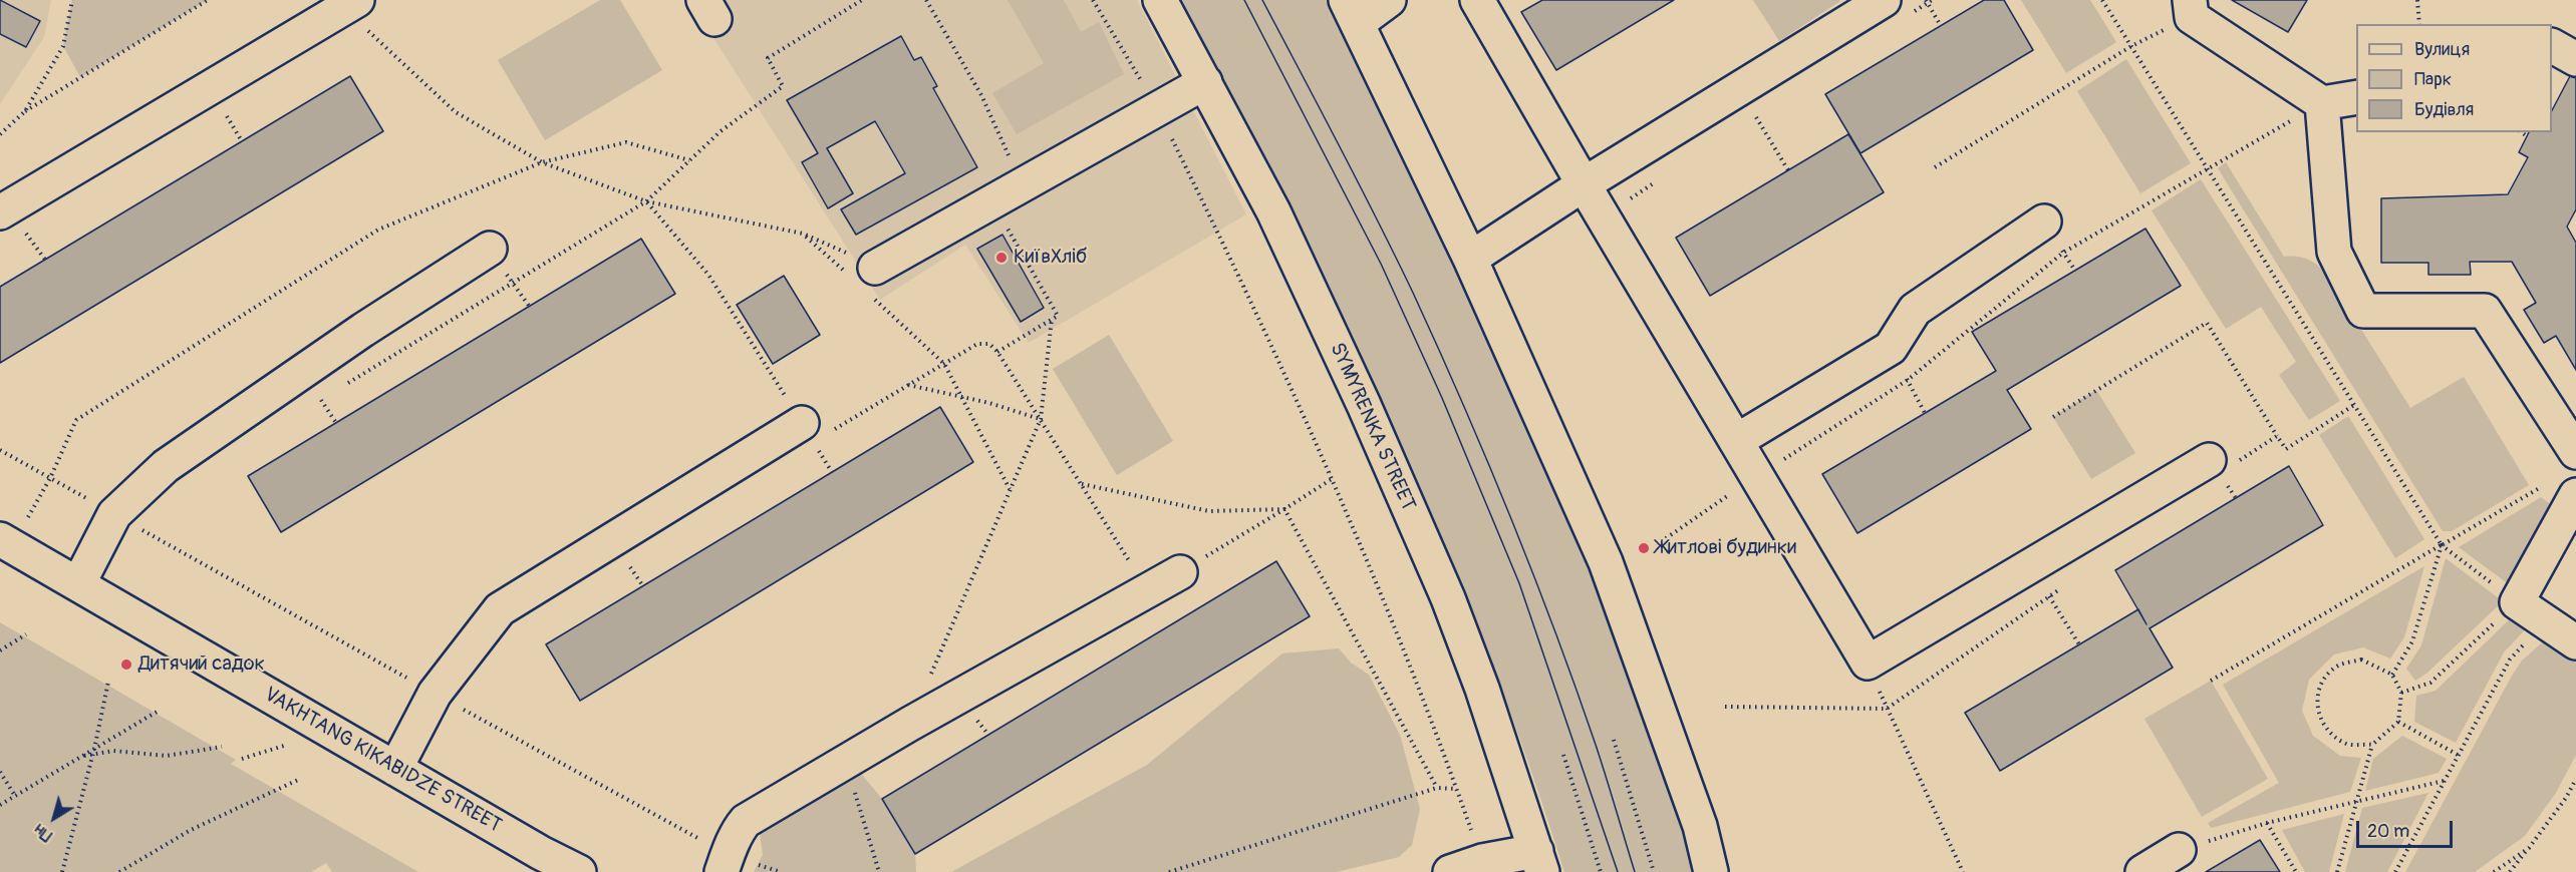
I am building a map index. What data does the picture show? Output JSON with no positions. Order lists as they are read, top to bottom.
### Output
{
  "streets": {
    "street": ["SYMYRENKA STREET", "VAKHTANG KIKABIDZE STREET"]
  },
  "places": ["КиївХліб", "Житлові будинки", "Дитячий садок"],
  "legend": ["Вулиця", "Парк", "Будівля"],
  "scale_bar": "20 m",
  "north": "bottom left"
}
